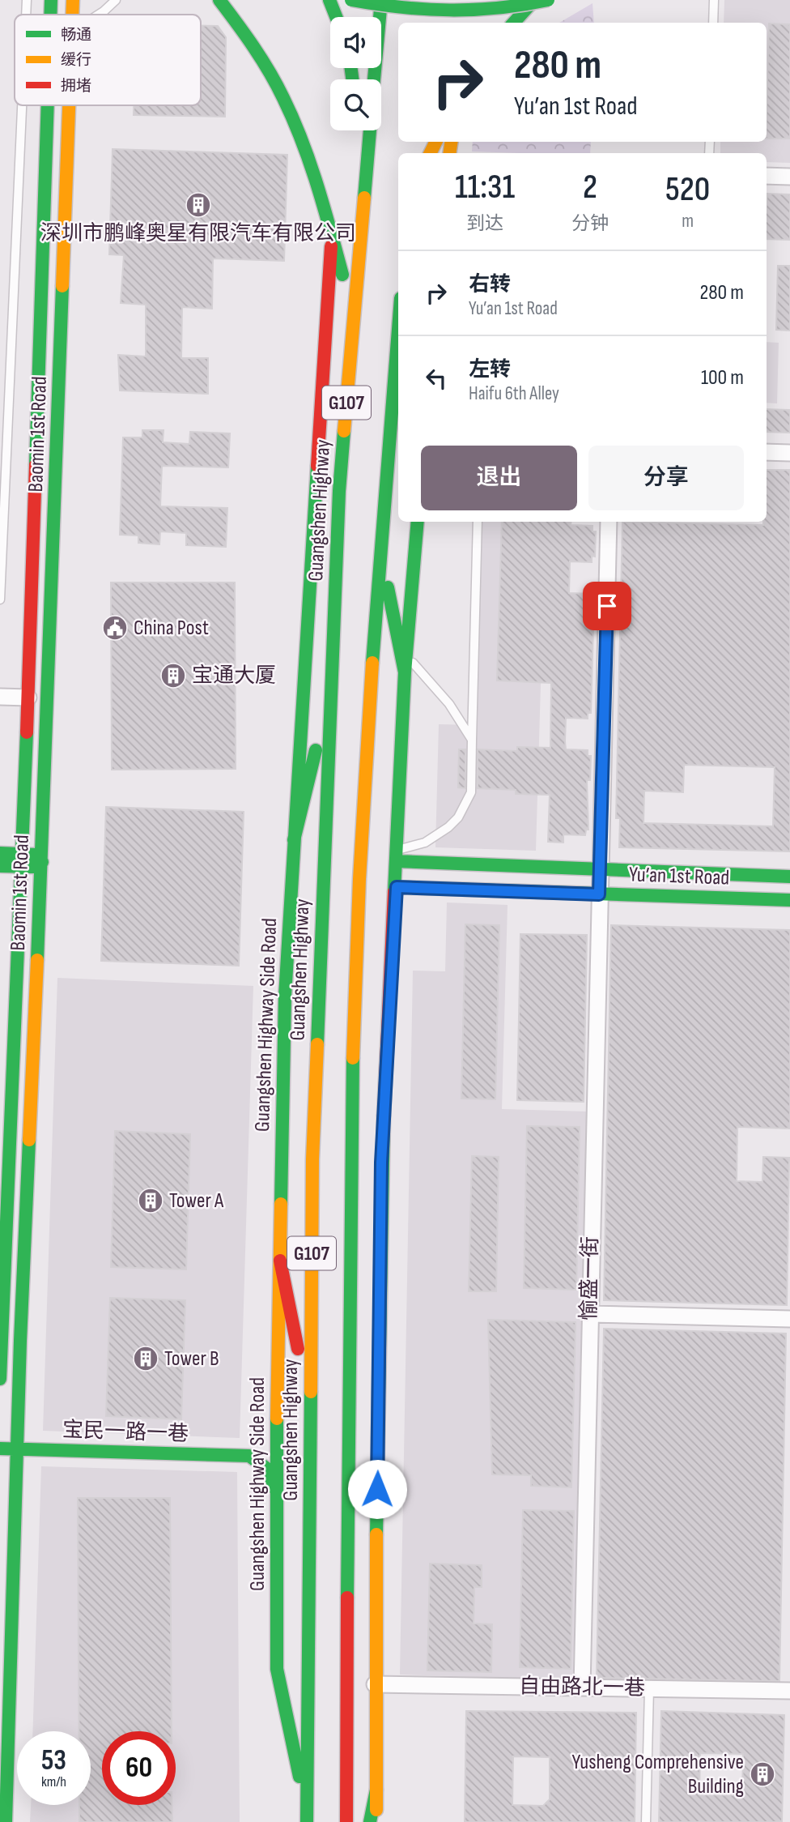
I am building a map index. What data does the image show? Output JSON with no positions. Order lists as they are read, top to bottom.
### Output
{
  "streets": {
    "main road": [
      "G107",
      "Baomin 1st Road",
      "Guangshen Highway",
      "Yu’an 1st Road",
      "Guangshen Highway Side Road",
      "宝民一路一巷"
    ],
    "street": ["愉盛一街", "自由路北一巷"]
  },
  "crossings": [
    ["Baomin 1st Road", "宝民一路一巷"],
    ["Guangshen Highway", "Guangshen Highway Side Road"],
    ["Yu’an 1st Road", "愉盛一街"],
    ["愉盛一街", "自由路北一巷"]
  ],
  "places": {
    "building": [
      "深圳市鹏峰奥星有限汽车有限公司",
      "宝通大厦",
      "Tower A",
      "Tower B",
      "Yusheng Comprehensive Building"
    ],
    "public building": ["China Post"]
  },
  "legend": ["畅通", "缓行", "拥堵"],
  "page": {
    "turn": ["280 m", "Yu’an 1st Road"],
    "eta": [
      "11:31",
      "到达",
      "2",
      "分钟",
      "520",
      "m"
    ],
    "list": [
      {
        "name": "右转",
        "note": "Yu’an 1st Road",
        "value": "280 m"
      },
      {
        "name": "左转",
        "note": "Haifu 6th Alley",
        "value": "100 m"
      }
    ],
    "buttons": ["退出", "分享"],
    "speed": "53 km/h",
    "limit": "60"
  }
}
